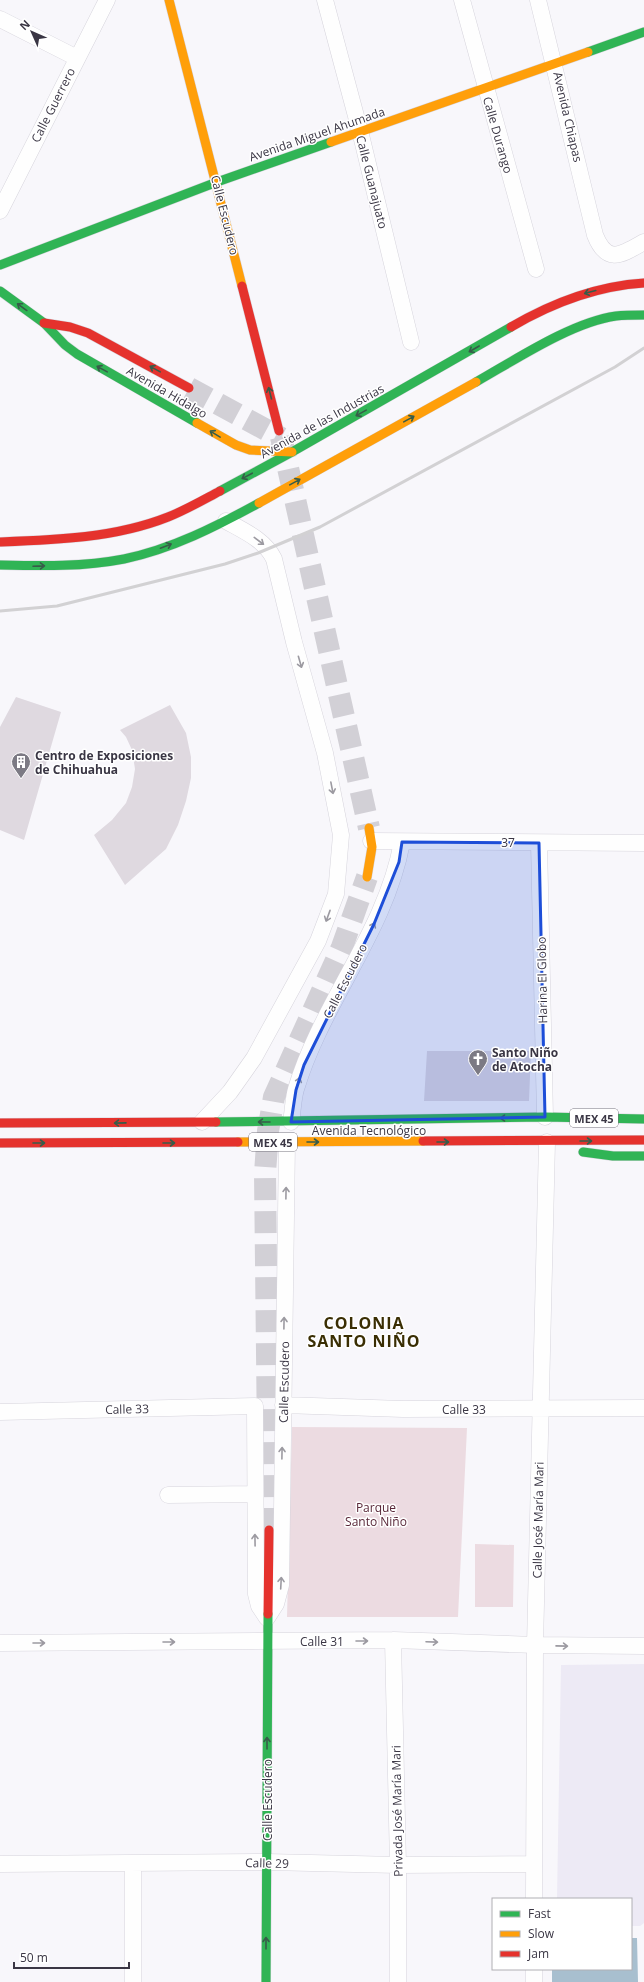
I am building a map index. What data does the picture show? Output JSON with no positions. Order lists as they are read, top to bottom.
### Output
{
  "streets": {
    "main road": [
      "Avenida Miguel Ahumada",
      "Calle Escudero",
      "Avenida Hidalgo",
      "Avenida de las Industrias",
      "MEX 45",
      "Avenida Tecnológico"
    ],
    "street": [
      "Calle Guerrero",
      "Avenida Chiapas",
      "Calle Durango",
      "Calle Guanajuato",
      "37",
      "Harina El Globo",
      "Calle 33",
      "Calle José María Mari",
      "Calle 31",
      "Privada José María Mari",
      "Calle 29"
    ]
  },
  "crossings": [
    ["Avenida Chiapas", "Avenida Miguel Ahumada"],
    ["Avenida Miguel Ahumada", "Calle Durango"],
    ["Avenida Miguel Ahumada", "Calle Guanajuato"],
    ["Avenida Miguel Ahumada", "Calle Escudero"],
    ["Calle Escudero", "37"],
    ["Calle Escudero", "Avenida Tecnológico"],
    ["Calle Escudero", "Calle 33"],
    ["Calle Escudero", "Calle 31"],
    ["Calle Escudero", "Calle 29"],
    ["Avenida Hidalgo", "Avenida de las Industrias"],
    ["37", "Harina El Globo"],
    ["Harina El Globo", "MEX 45"],
    ["Harina El Globo", "Avenida Tecnológico"],
    ["MEX 45", "Avenida Tecnológico"],
    ["MEX 45", "Calle José María Mari"],
    ["Avenida Tecnológico", "Calle José María Mari"],
    ["Calle 33", "Calle José María Mari"],
    ["Calle José María Mari", "Calle 31"],
    ["Calle José María Mari", "Calle 29"],
    ["Calle 31", "Privada José María Mari"],
    ["Privada José María Mari", "Calle 29"]
  ],
  "one_way": ["Calle Escudero", "Avenida Hidalgo", "Calle 31"],
  "districts": ["COLONIA SANTO NIÑO"],
  "parks": ["Parque Santo Niño"],
  "places": {
    "building": ["Centro de Exposiciones de Chihuahua"],
    "church": ["Santo Niño de Atocha"]
  },
  "legend": ["Fast", "Slow", "Jam"],
  "scale_bar": "50 m",
  "north": "top left"
}
